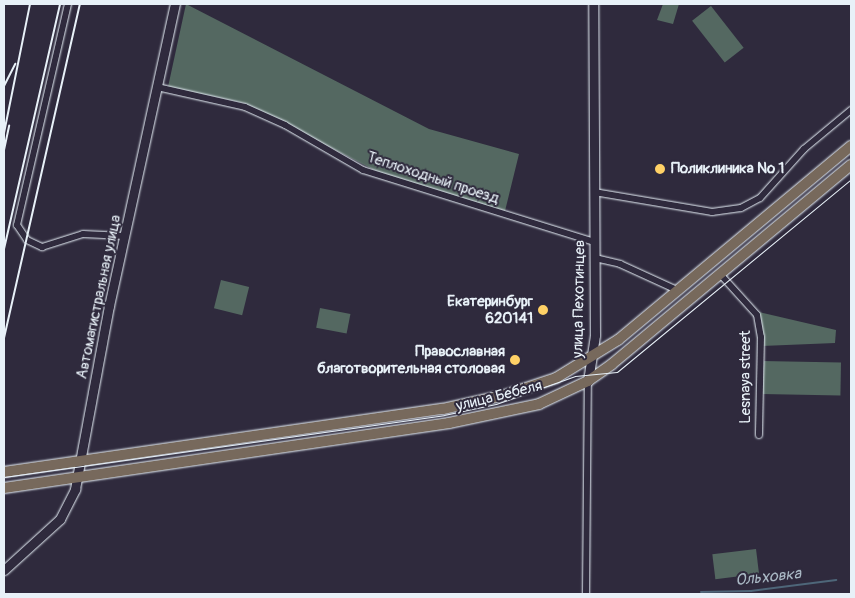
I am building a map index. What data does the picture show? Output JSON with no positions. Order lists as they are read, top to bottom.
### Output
{
  "streets": {
    "main road": ["Автомагистральная улица", "улица Пехотинцев", "улица Бебеля"],
    "street": ["Теплоходный проезд", "Lesnaya street"]
  },
  "crossings": [
    ["Теплоходный проезд", "Автомагистральная улица"],
    ["Теплоходный проезд", "улица Пехотинцев"],
    ["Автомагистральная улица", "улица Бебеля"],
    ["улица Пехотинцев", "улица Бебеля"],
    ["Lesnaya street", "улица Бебеля"]
  ],
  "water": ["Ольховка"],
  "places": ["Поликлиника № 1", "Екатеринбург 620141", "Православная благотворительная столовая"]
}
